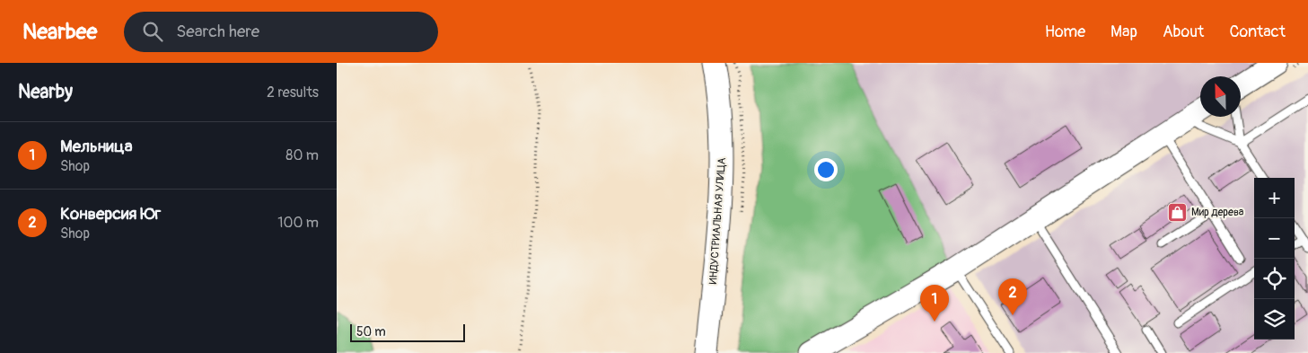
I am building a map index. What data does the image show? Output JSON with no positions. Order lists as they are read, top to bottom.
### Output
{
  "streets": {
    "main road": ["ИНДУСТРИАЛЬНАЯ УЛИЦА"]
  },
  "places": {
    "shop": ["Мир дерева"]
  },
  "scale_bar": "50 m",
  "north": "top",
  "page": {
    "header": "Nearbee",
    "search": "Search here",
    "nav": [
      "Home",
      "Map",
      "About",
      "Contact"
    ],
    "heading": ["Nearby", "2 results"],
    "list": [
      {
        "mark": "1",
        "name": "Мельница",
        "note": "Shop",
        "value": "80 m"
      },
      {
        "mark": "2",
        "name": "Конверсия Юг",
        "note": "Shop",
        "value": "100 m"
      }
    ],
    "map_buttons": ["+", "−"],
    "pins": ["2", "1"],
    "scale": "50 m"
  }
}
